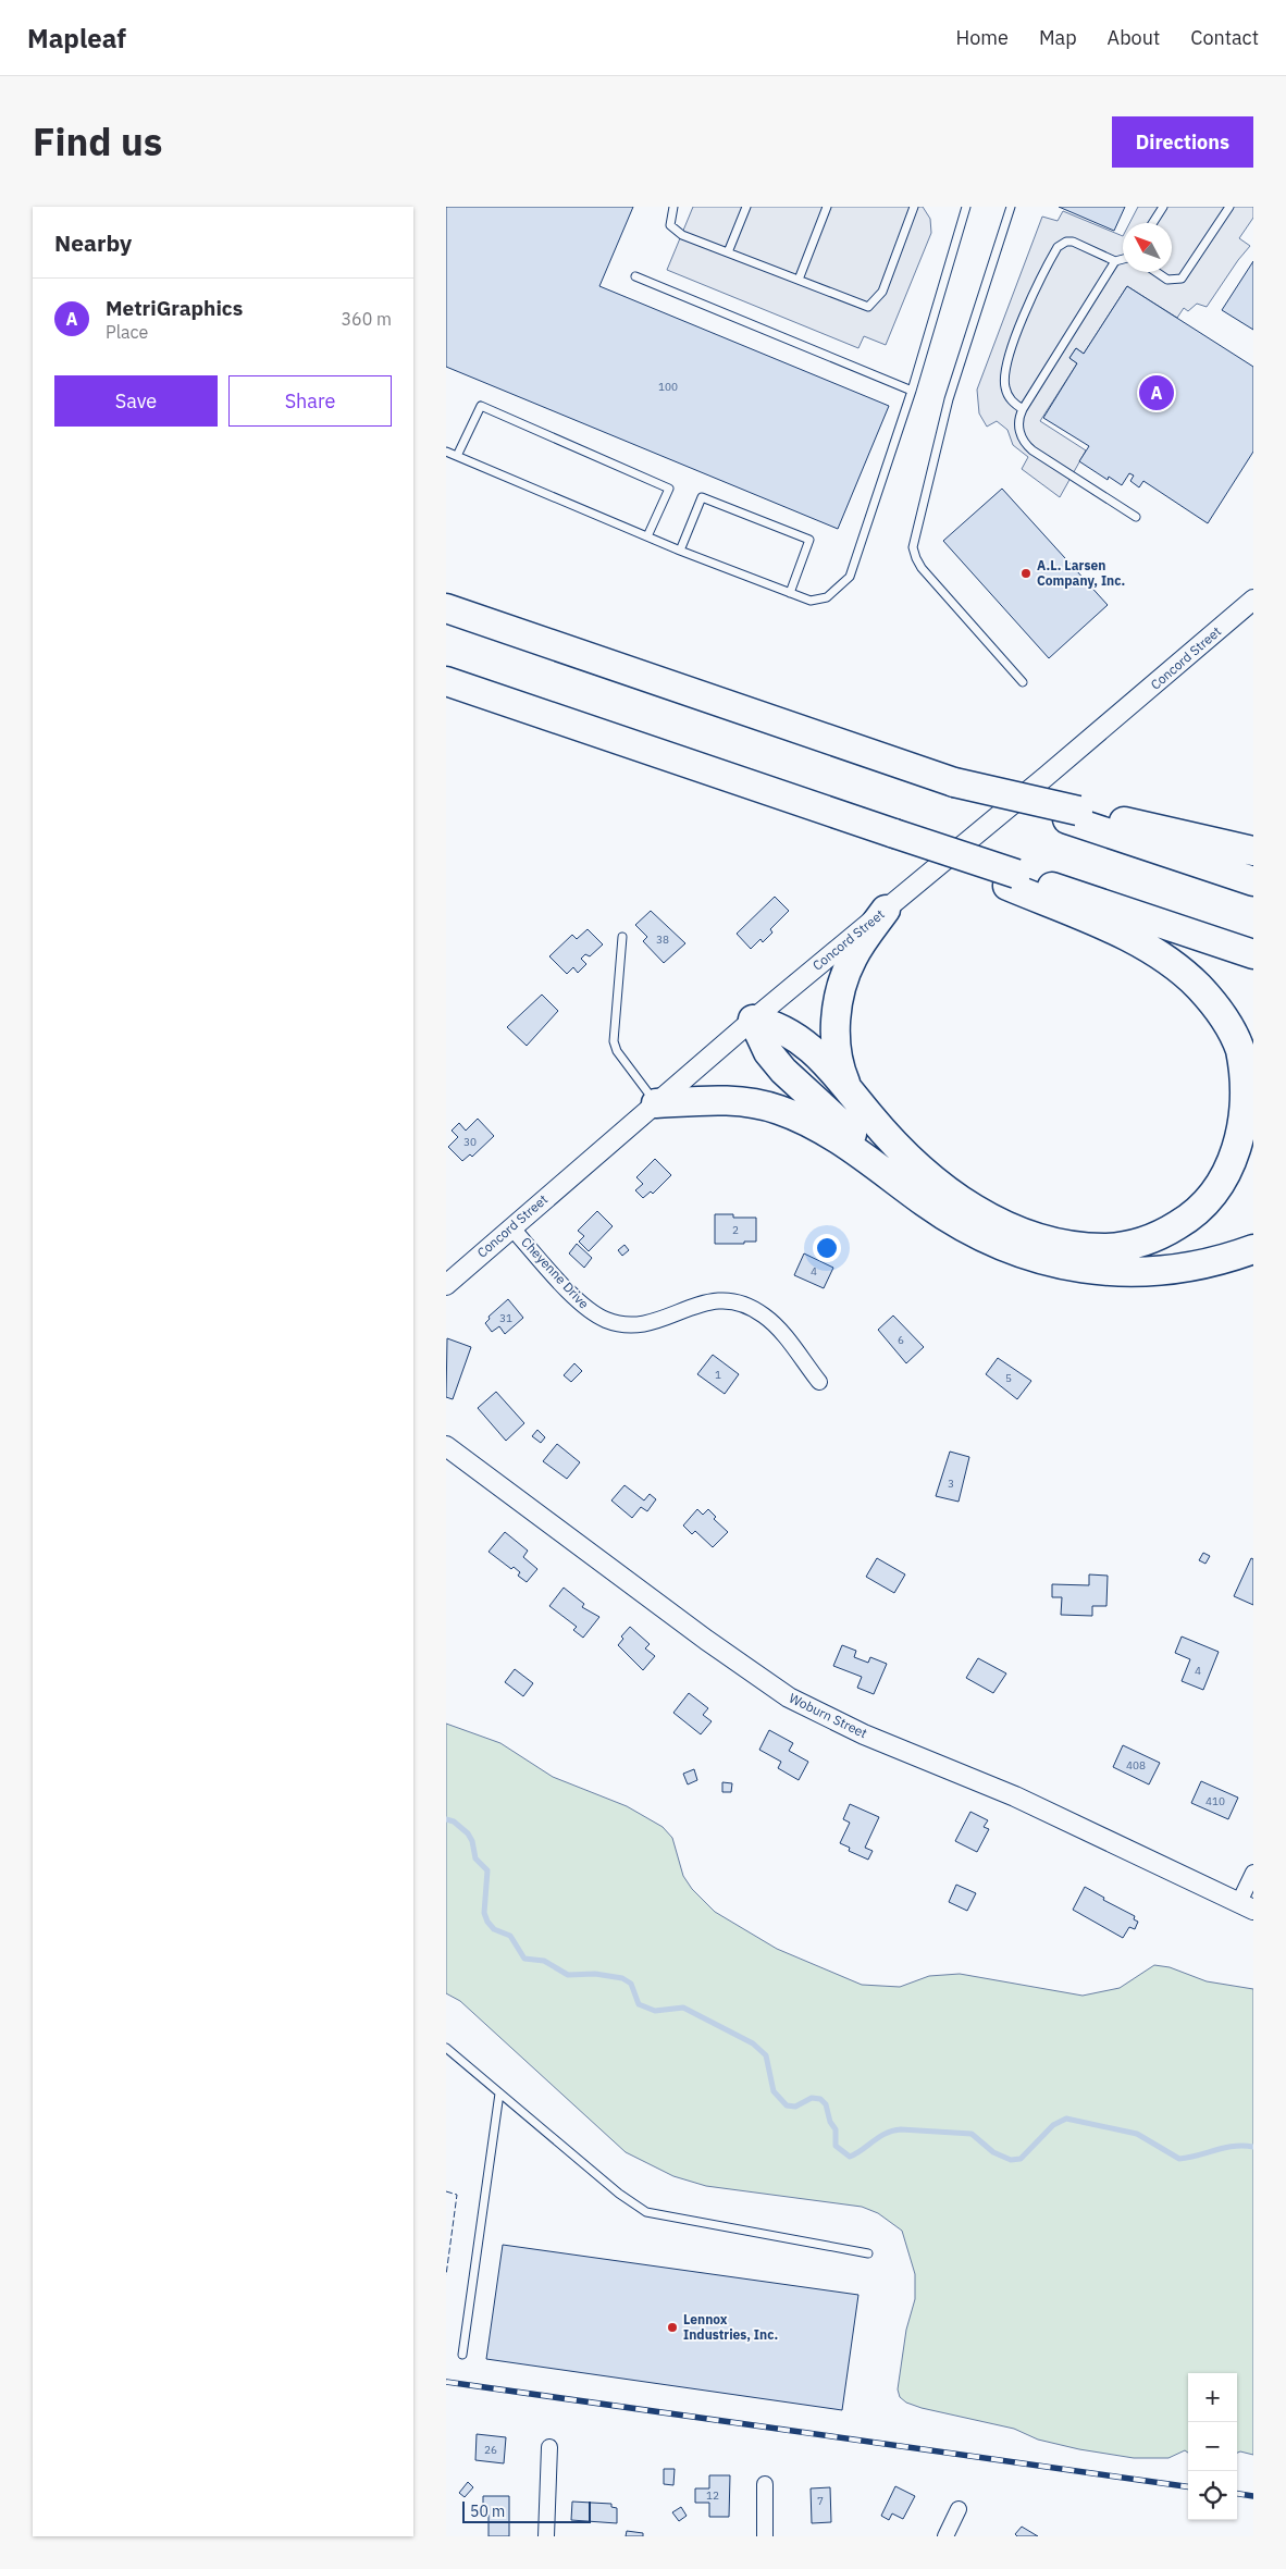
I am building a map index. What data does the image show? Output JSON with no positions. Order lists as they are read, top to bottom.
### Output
{
  "streets": {
    "street": ["Concord Street", "Cheyenne Drive", "Woburn Street"]
  },
  "crossings": [
    ["Concord Street", "Cheyenne Drive"]
  ],
  "places": ["A.L. Larsen Company, Inc.", "Lennox Industries, Inc."],
  "house_numbers": [
    "100",
    "38",
    "30",
    "2",
    "4",
    "31",
    "6",
    "1",
    "5",
    "3",
    "4",
    "408",
    "410",
    "26",
    "12",
    "7"
  ],
  "scale_bar": "50 m",
  "north": "top left",
  "page": {
    "header": "Mapleaf",
    "nav": [
      "Home",
      "Map",
      "About",
      "Contact"
    ],
    "title": "Find us",
    "buttons": [
      "Directions",
      ["Save", "Share"]
    ],
    "heading": "Nearby",
    "list": [
      {
        "mark": "A",
        "name": "MetriGraphics",
        "note": "Place",
        "value": "360 m"
      }
    ],
    "pins": "A",
    "map_buttons": ["+", "−"],
    "scale": "50 m"
  }
}
